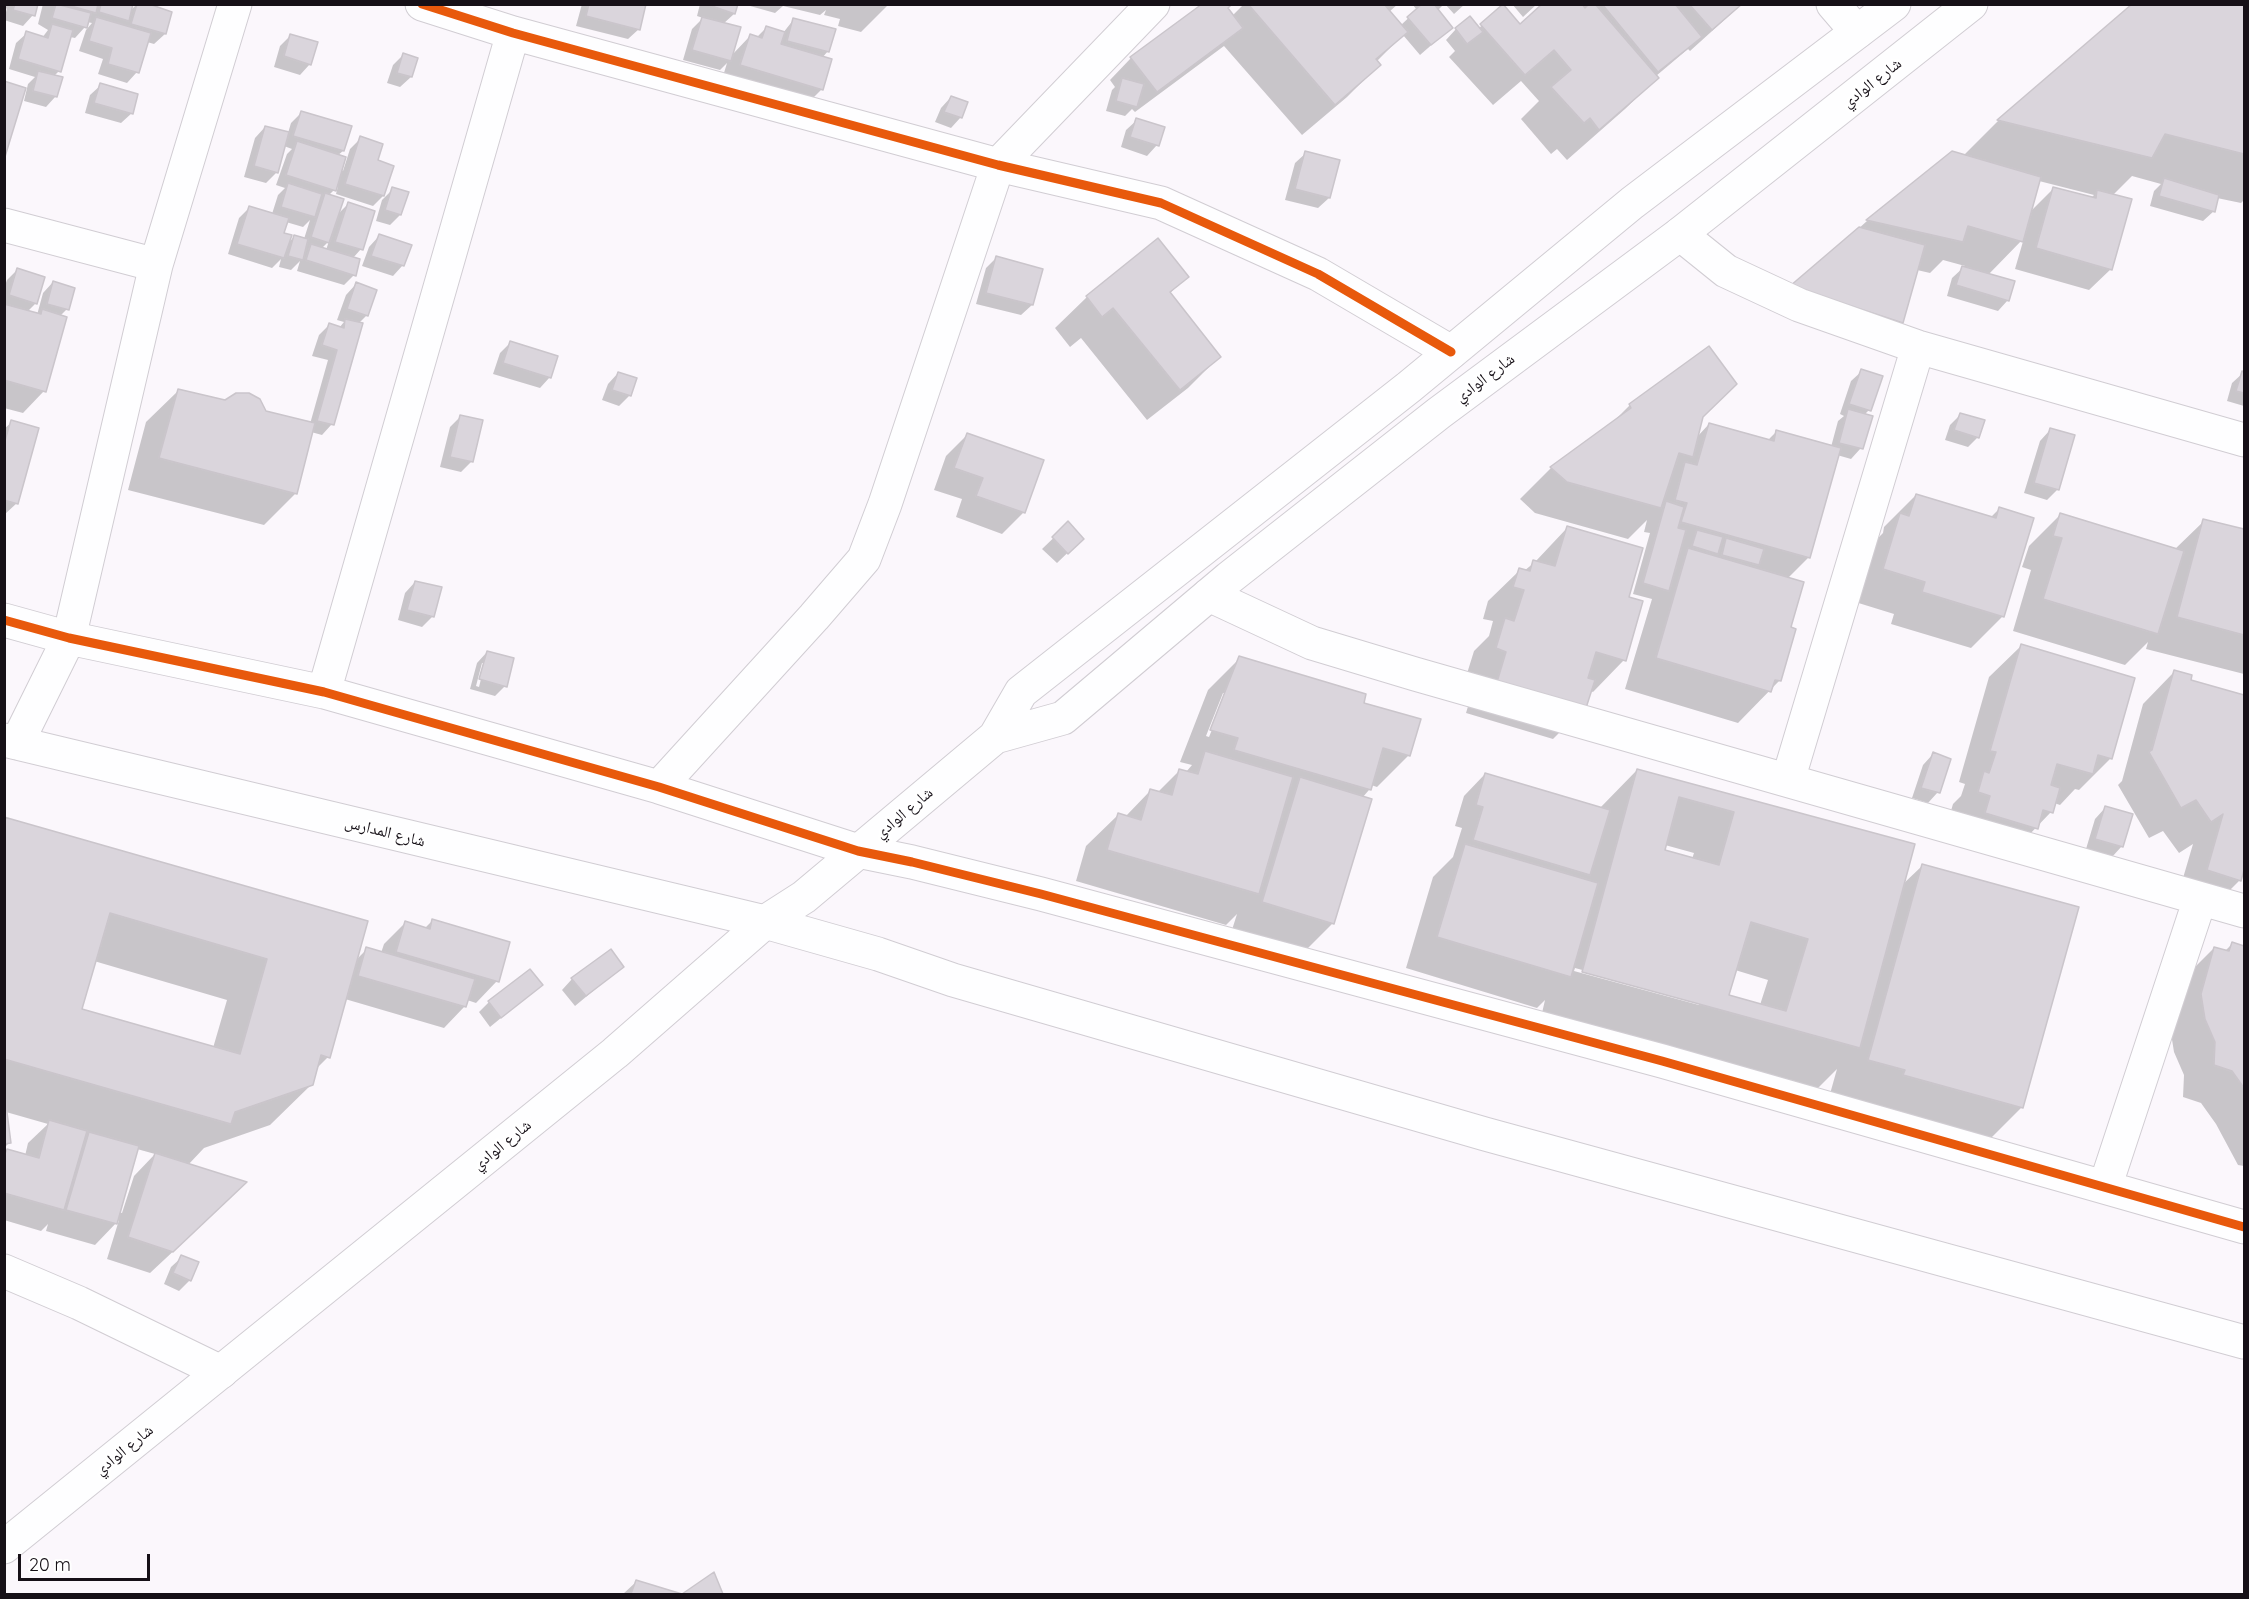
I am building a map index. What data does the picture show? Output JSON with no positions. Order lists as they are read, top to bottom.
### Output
{
  "streets": {
    "street": ["شارع الوادي", "شارع المدارس"]
  },
  "crossings": [
    ["شارع الوادي", "شارع المدارس"]
  ],
  "scale_bar": "20 m"
}
